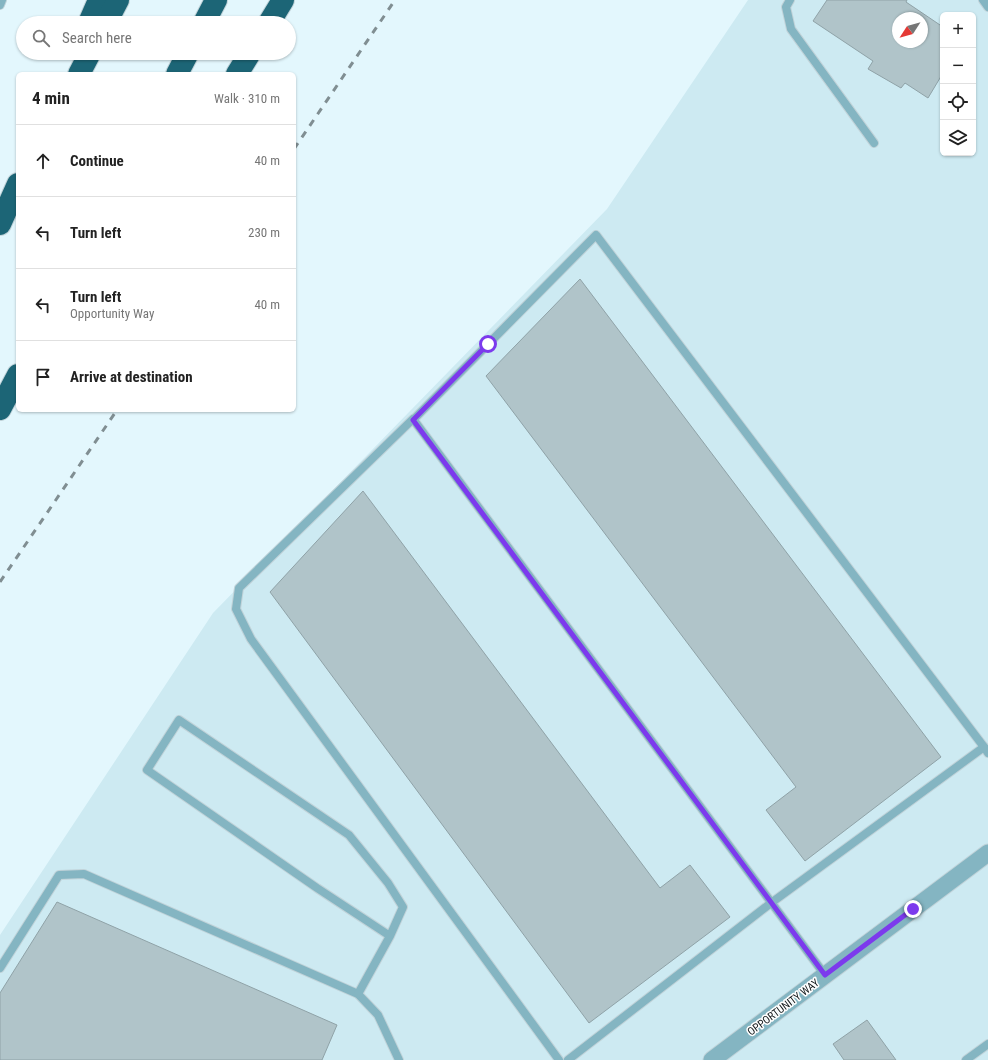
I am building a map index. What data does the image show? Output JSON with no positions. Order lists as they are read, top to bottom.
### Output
{
  "streets": {
    "street": ["OPPORTUNITY WAY"]
  },
  "north": "bottom left",
  "page": {
    "map_buttons": ["+", "−"],
    "search": "Search here",
    "heading": ["4 min", "Walk · 310 m"],
    "list": [
      ["Continue", "40 m"],
      ["Turn left", "230 m"],
      ["Turn left", "Opportunity Way", "40 m"],
      "Arrive at destination"
    ]
  }
}
